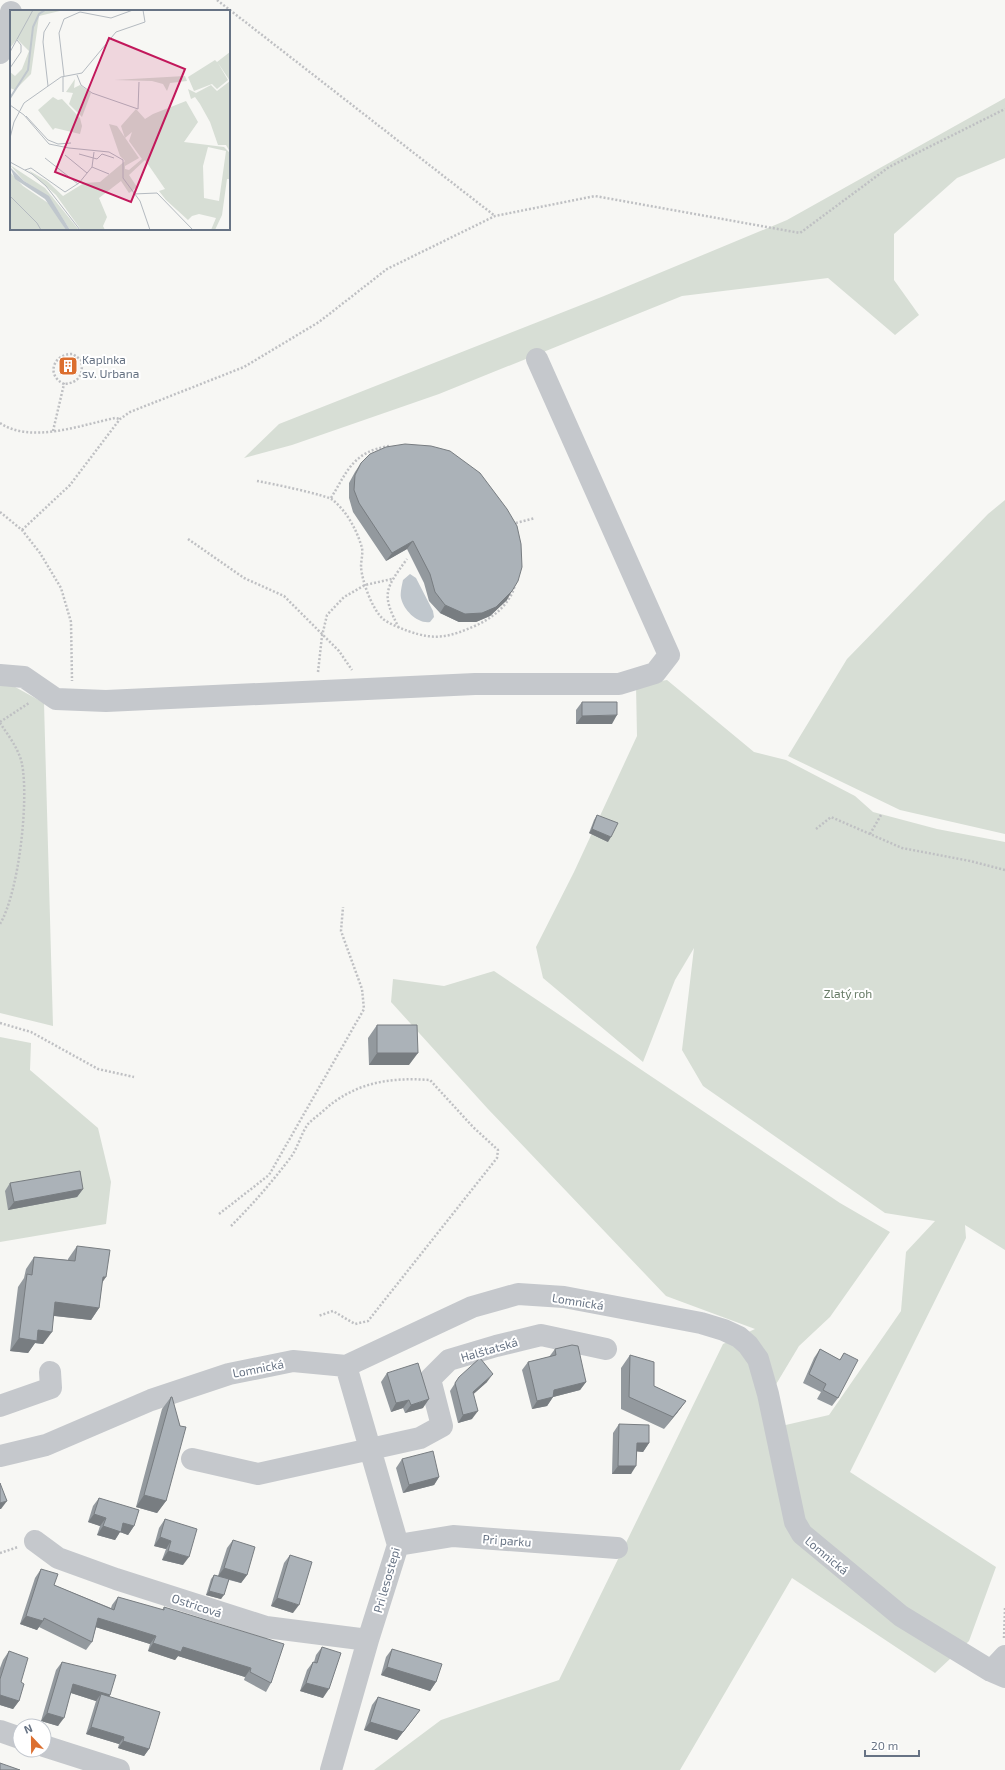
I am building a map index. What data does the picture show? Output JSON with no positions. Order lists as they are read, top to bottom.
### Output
{
  "streets": {
    "street": [
      "Lomnická",
      "Halštatská",
      "Pri parku",
      "Pri lesostepi",
      "Ostricová"
    ]
  },
  "crossings": [
    ["Lomnická", "Pri lesostepi"],
    ["Halštatská", "Pri lesostepi"],
    ["Pri parku", "Pri lesostepi"],
    ["Pri lesostepi", "Ostricová"]
  ],
  "parks": ["Zlatý roh"],
  "places": {
    "building": ["Kaplnka sv. Urbana"]
  },
  "scale_bar": "20 m",
  "north": "top"
}
